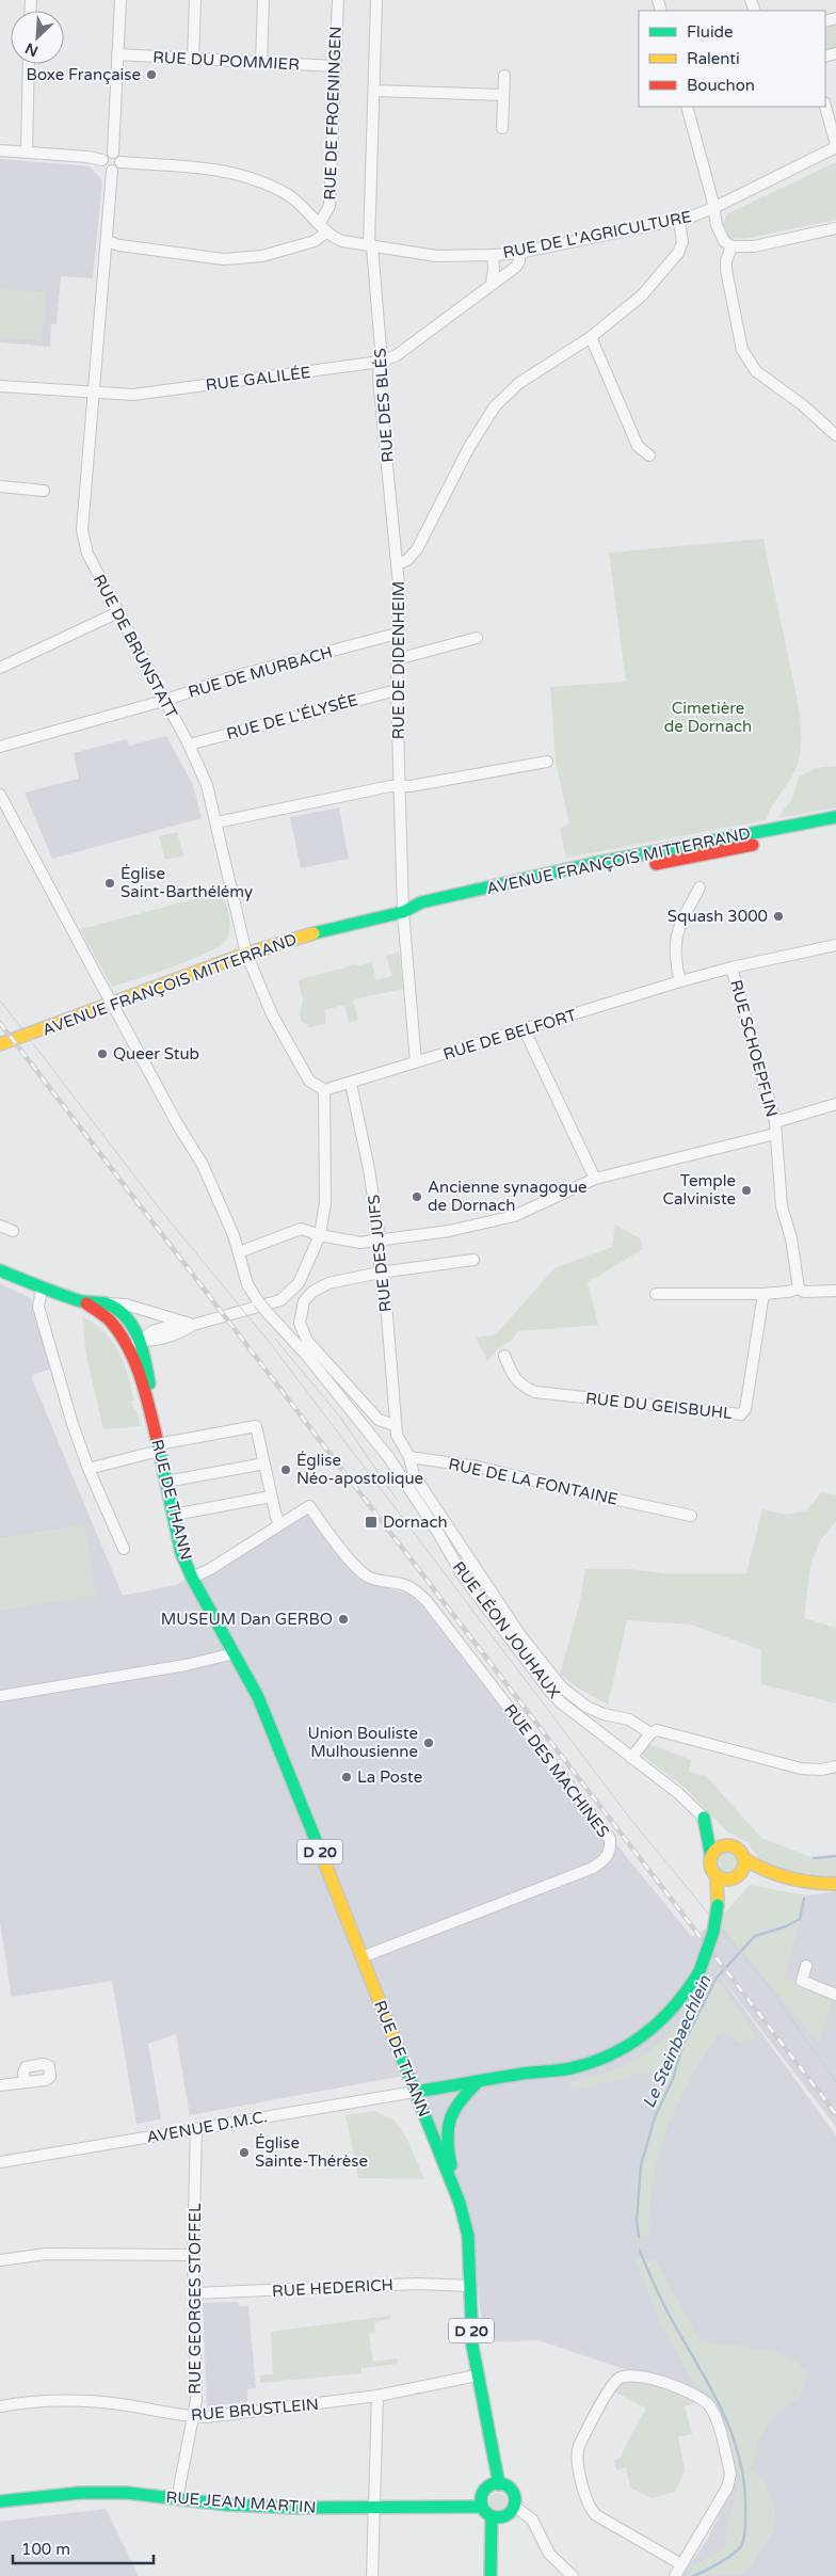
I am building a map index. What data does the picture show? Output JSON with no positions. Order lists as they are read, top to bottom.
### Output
{
  "streets": {
    "main road": [
      "AVENUE FRANÇOIS MITTERRAND",
      "RUE DE THANN",
      "RUE LÉON JOUHAUX",
      "D 20",
      "RUE JEAN MARTIN"
    ],
    "street": [
      "RUE DU POMMIER",
      "RUE DE FROENINGEN",
      "RUE DE L'AGRICULTURE",
      "RUE GALILÉE",
      "RUE DES BLÉS",
      "RUE DE BRUNSTATT",
      "RUE DE DIDENHEIM",
      "RUE DE MURBACH",
      "RUE DE L'ÉLYSÉE",
      "RUE DE BELFORT",
      "RUE SCHOEPFLIN",
      "RUE DES JUIFS",
      "RUE DU GEISBUHL",
      "RUE DE LA FONTAINE",
      "RUE DES MACHINES",
      "AVENUE D.M.C.",
      "RUE HEDERICH",
      "RUE GEORGES STOFFEL",
      "RUE BRUSTLEIN"
    ]
  },
  "crossings": [
    ["RUE DU POMMIER", "RUE DE FROENINGEN"],
    ["RUE DE L'AGRICULTURE", "RUE GALILÉE"],
    ["RUE DE L'AGRICULTURE", "RUE DES BLÉS"],
    ["RUE DE L'AGRICULTURE", "RUE DE DIDENHEIM"],
    ["RUE GALILÉE", "RUE DES BLÉS"],
    ["RUE GALILÉE", "RUE DE BRUNSTATT"],
    ["RUE DES BLÉS", "RUE DE DIDENHEIM"],
    ["RUE DE BRUNSTATT", "RUE DE MURBACH"],
    ["RUE DE BRUNSTATT", "RUE DE L'ÉLYSÉE"],
    ["RUE DE BRUNSTATT", "AVENUE FRANÇOIS MITTERRAND"],
    ["RUE DE BRUNSTATT", "RUE DE BELFORT"],
    ["RUE DE DIDENHEIM", "RUE DE MURBACH"],
    ["RUE DE DIDENHEIM", "RUE DE L'ÉLYSÉE"],
    ["RUE DE DIDENHEIM", "AVENUE FRANÇOIS MITTERRAND"],
    ["RUE DE DIDENHEIM", "RUE DE BELFORT"],
    ["RUE DE BELFORT", "RUE SCHOEPFLIN"],
    ["RUE DE BELFORT", "RUE DES JUIFS"],
    ["RUE DE THANN", "RUE DES MACHINES"],
    ["RUE DE THANN", "AVENUE D.M.C."],
    ["RUE DE THANN", "RUE HEDERICH"],
    ["RUE DE THANN", "RUE BRUSTLEIN"],
    ["RUE DE THANN", "RUE JEAN MARTIN"],
    ["AVENUE D.M.C.", "RUE GEORGES STOFFEL"],
    ["RUE HEDERICH", "RUE GEORGES STOFFEL"],
    ["RUE GEORGES STOFFEL", "RUE BRUSTLEIN"],
    ["RUE GEORGES STOFFEL", "RUE JEAN MARTIN"]
  ],
  "water": ["Le Steinbaechlein"],
  "parks": ["Cimetière de Dornach"],
  "places": {
    "other": [
      "Boxe Française",
      "Église Saint-Barthélémy",
      "Squash 3000",
      "Queer Stub",
      "Temple Calviniste",
      "Ancienne synagogue de Dornach",
      "Église Néo-apostolique",
      "MUSEUM Dan GERBO",
      "Union Bouliste Mulhousienne",
      "La Poste",
      "Église Sainte-Thérèse"
    ],
    "transit": ["Dornach"]
  },
  "legend": ["Fluide", "Ralenti", "Bouchon"],
  "scale_bar": "100 m",
  "north": "bottom left"
}
